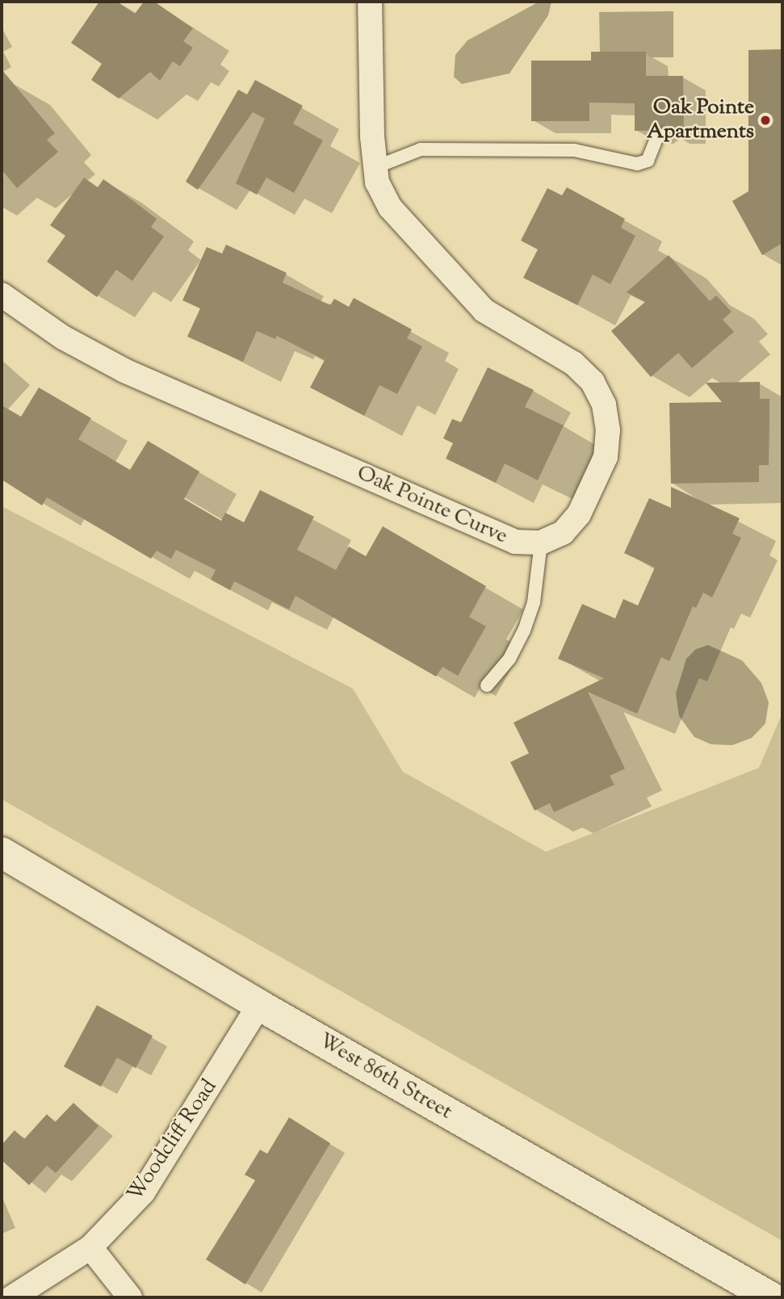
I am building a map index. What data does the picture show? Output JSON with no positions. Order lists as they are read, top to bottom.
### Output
{
  "streets": {
    "street": ["Oak Pointe Curve", "West 86th Street", "Woodcliff Road"]
  },
  "crossings": [
    ["West 86th Street", "Woodcliff Road"]
  ],
  "places": ["Oak Pointe Apartments"]
}
